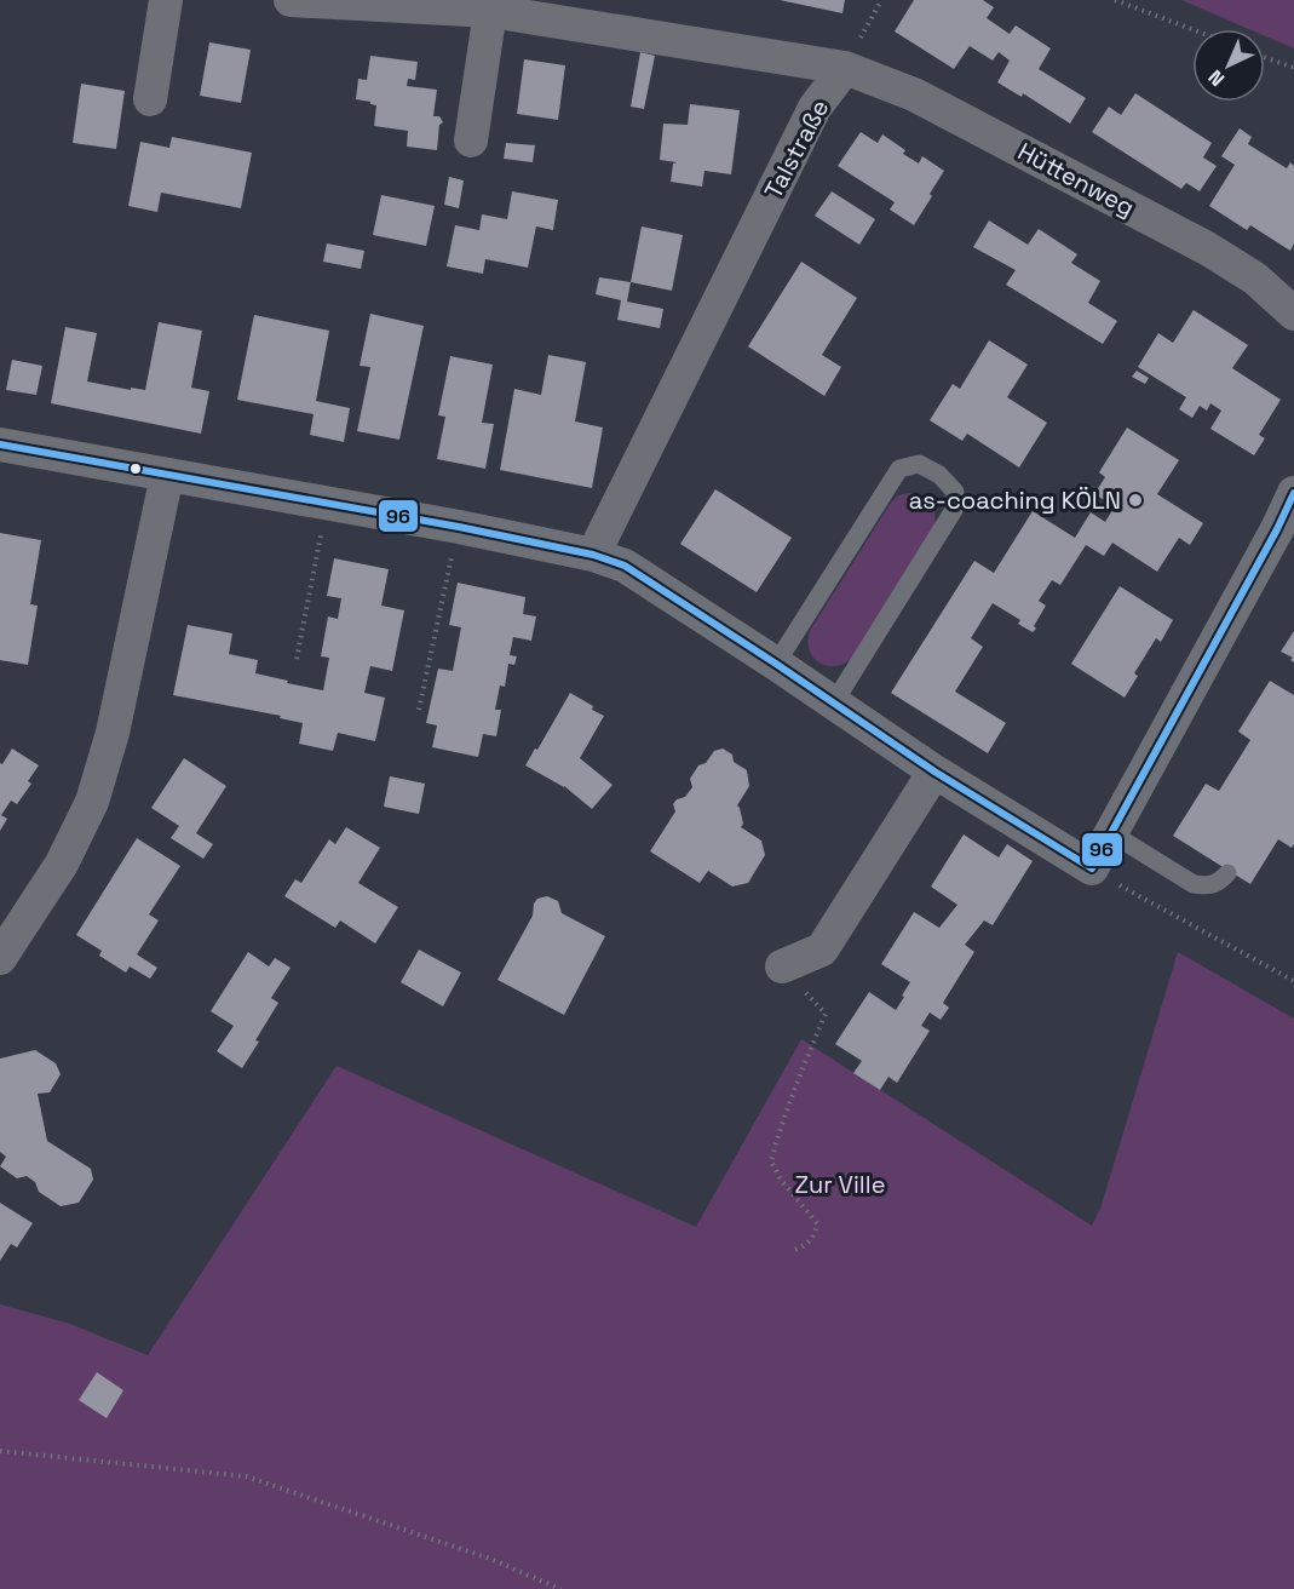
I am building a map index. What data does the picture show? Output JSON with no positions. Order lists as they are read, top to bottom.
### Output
{
  "streets": {
    "street": ["Talstraße", "Hüttenweg"]
  },
  "crossings": [
    ["Talstraße", "Hüttenweg"]
  ],
  "parks": ["Zur Ville"],
  "places": ["as-coaching KÖLN"],
  "lines": ["transit line 96"],
  "north": "bottom left"
}
